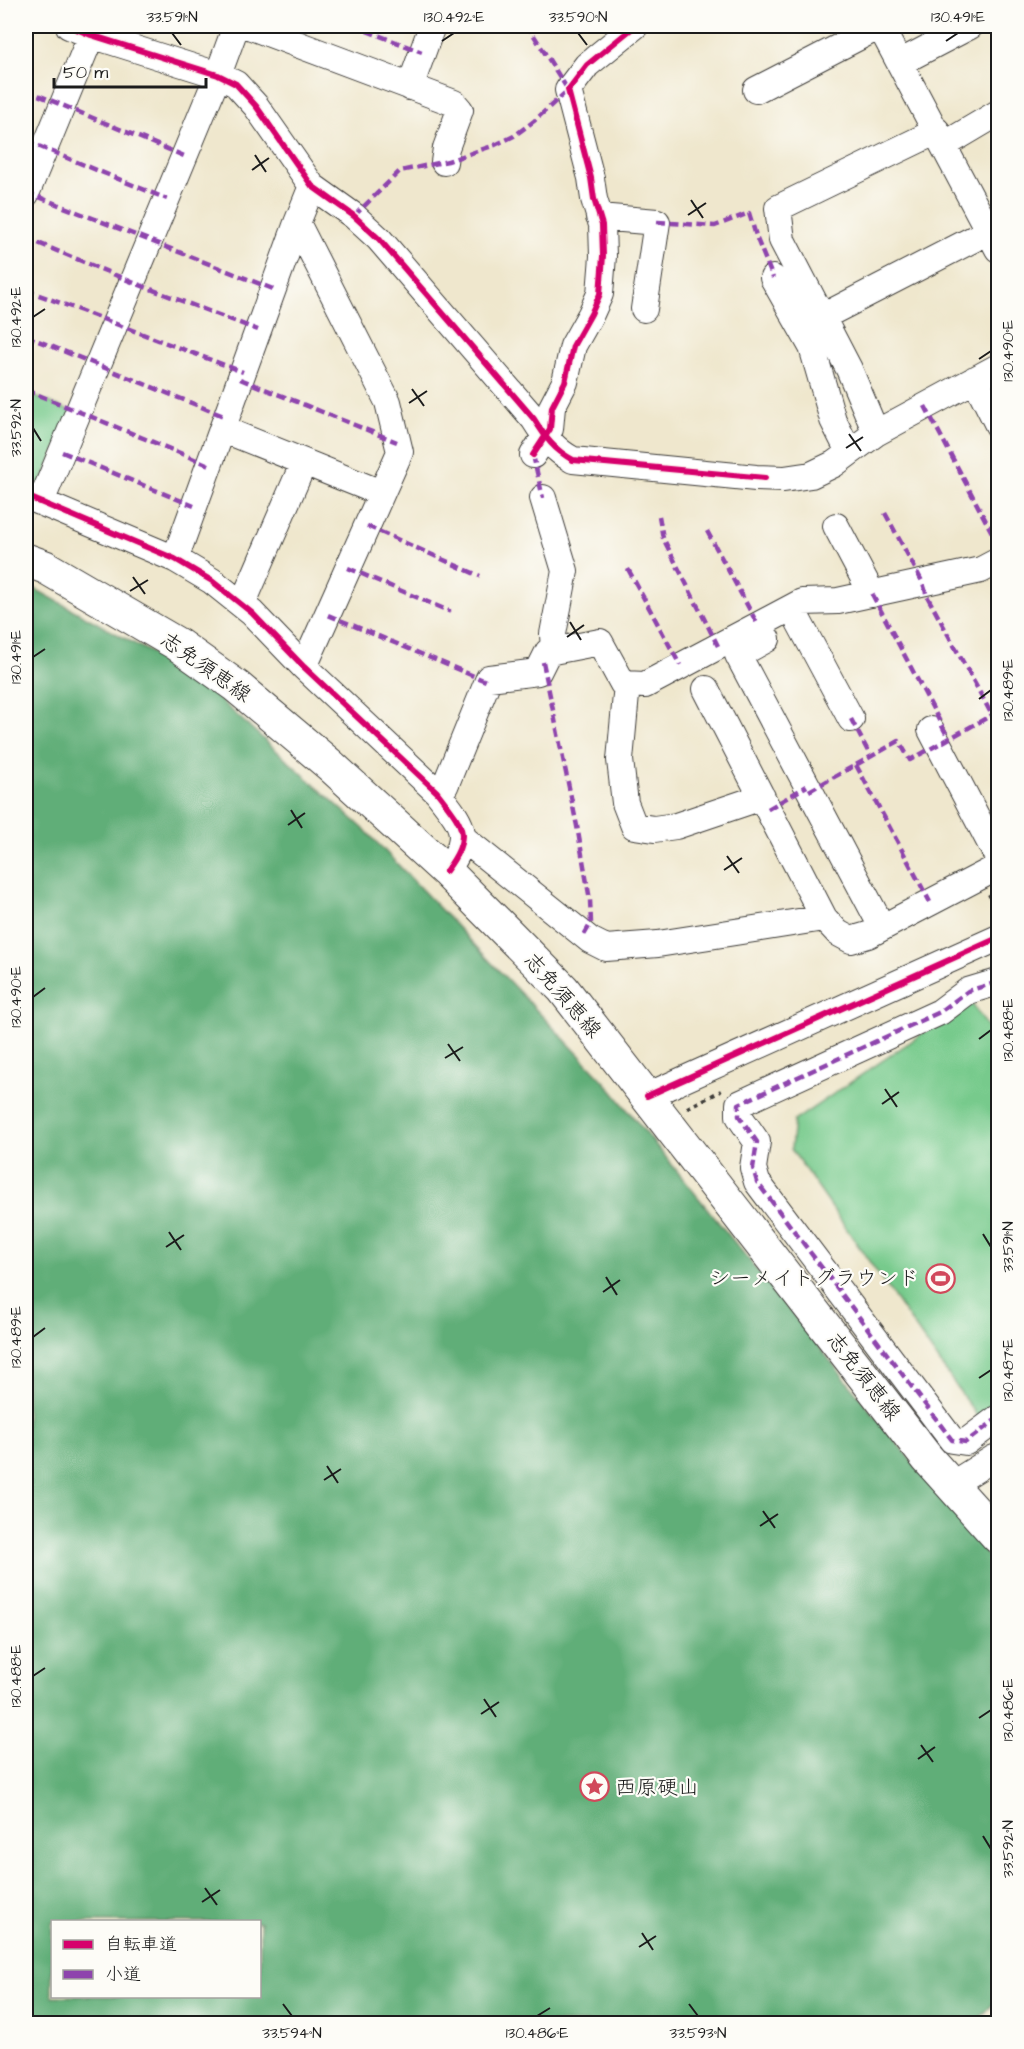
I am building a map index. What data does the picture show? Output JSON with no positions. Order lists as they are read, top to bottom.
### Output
{
  "streets": {
    "main road": ["志免須恵線"]
  },
  "places": {
    "sports": ["シーメイトグラウンド"],
    "place": ["西原硬山"]
  },
  "legend": ["自転車道", "小道"],
  "scale_bar": "50 m",
  "coordinates": [
    "33.591°N",
    "130.492°E",
    "33.590°N",
    "130.491°E",
    "130.490°E",
    "33.592°N",
    "130.489°E",
    "130.488°E",
    "130.487°E",
    "130.486°E",
    "33.594°N",
    "33.593°N"
  ]
}
